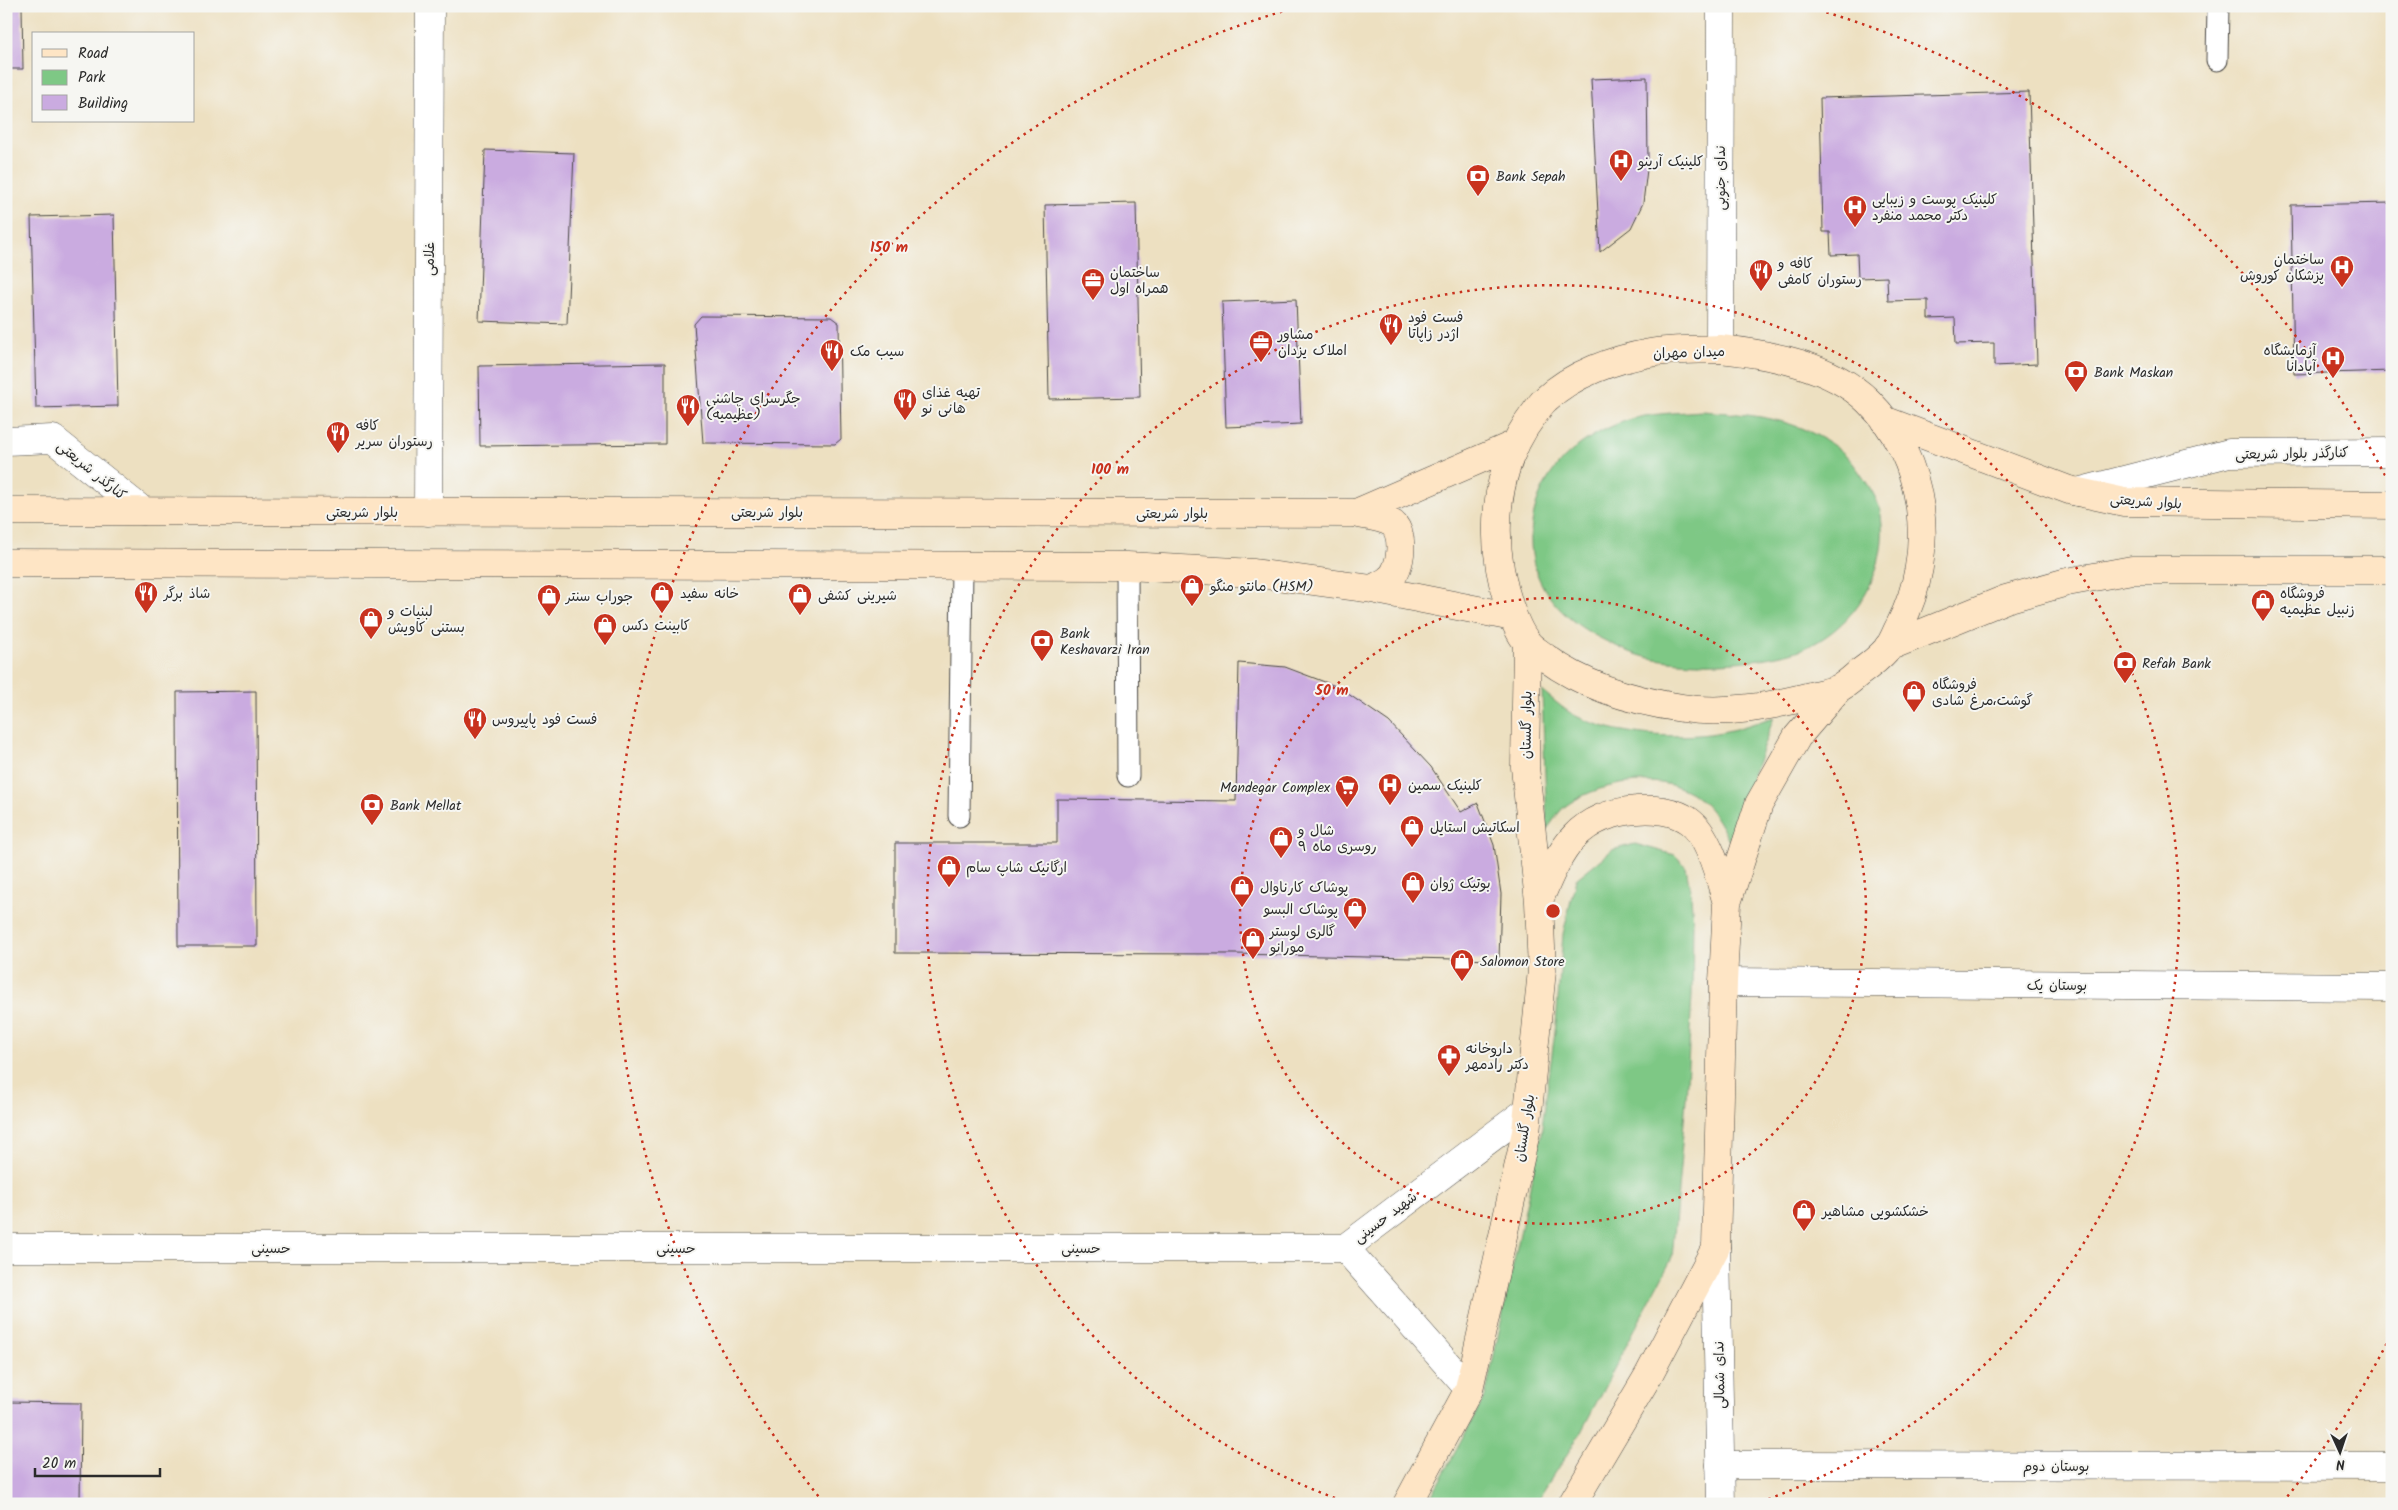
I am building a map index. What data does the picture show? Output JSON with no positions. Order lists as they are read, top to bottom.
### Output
{
  "streets": {
    "main road": ["میدان مهران", "بلوار شریعتی", "بلوار گلستان"],
    "street": [
      "ندای جنوبی",
      "غلامی",
      "کنارگذر بلوار شریعتی",
      "کنارگذر شریعتی",
      "بوستان یک",
      "شهید حسینی",
      "حسینی",
      "ندای شمالی",
      "بوستان دوم"
    ]
  },
  "crossings": [
    ["ندای جنوبی", "میدان مهران"],
    ["غلامی", "بلوار شریعتی"],
    ["میدان مهران", "بلوار شریعتی"],
    ["میدان مهران", "بلوار گلستان"],
    ["کنارگذر بلوار شریعتی", "بلوار شریعتی"],
    ["کنارگذر شریعتی", "بلوار شریعتی"],
    ["بلوار گلستان", "شهید حسینی"],
    ["شهید حسینی", "حسینی"],
    ["ندای شمالی", "بوستان دوم"]
  ],
  "places": {
    "hospital": [
      "کلینیک آرینو",
      "کلینیک پوست و زیبایی دکتر محمد منفرد",
      "ساختمان پزشکان کوروش",
      "آزمایشگاه آپادانا",
      "کلینیک سمین"
    ],
    "bank": [
      "Bank Sepah",
      "Bank Maskan",
      "Bank Keshavarzi Iran",
      "Refah Bank",
      "Bank Mellat"
    ],
    "restaurant": [
      "کافه و رستوران کامفی",
      "فست فود اژدر زاپاتا",
      "سیب مک",
      "تهیه غذای هانی نو",
      "جگرسرای چاشنی (عظیمیه)",
      "کافه رستوران سریر",
      "شاذ برگر",
      "فست فود پاپیروس"
    ],
    "office": ["ساختمان همراه اول", "مشاور املاک یزدان"],
    "shop": [
      "مانتو منگو (HSM)",
      "خانه سفید",
      "شیرینی کشفی",
      "جوراب سنتر",
      "فروشگاه زنبیل عظیمیه",
      "لبنیات و بستنی کاویش",
      "کابینت دکس",
      "فروشگاه گوشت،مرغ شادی",
      "اسکاتیش استایل",
      "شال و روسری ماه ۹",
      "ارگانیک شاپ سام",
      "بوتیک ژوان",
      "پوشاک کارناوال",
      "پوشاک البسو",
      "گالری لوستر مورانو",
      "Salomon Store",
      "خشکشویی مشاهیر"
    ],
    "supermarket": ["Mandegar Complex"],
    "pharmacy": ["داروخانه دکتر رادمهر"]
  },
  "legend": ["Road", "Park", "Building"],
  "scale_bar": "20 m",
  "north": "bottom",
  "rings": ["150 m", "100 m", "50 m"]
}
